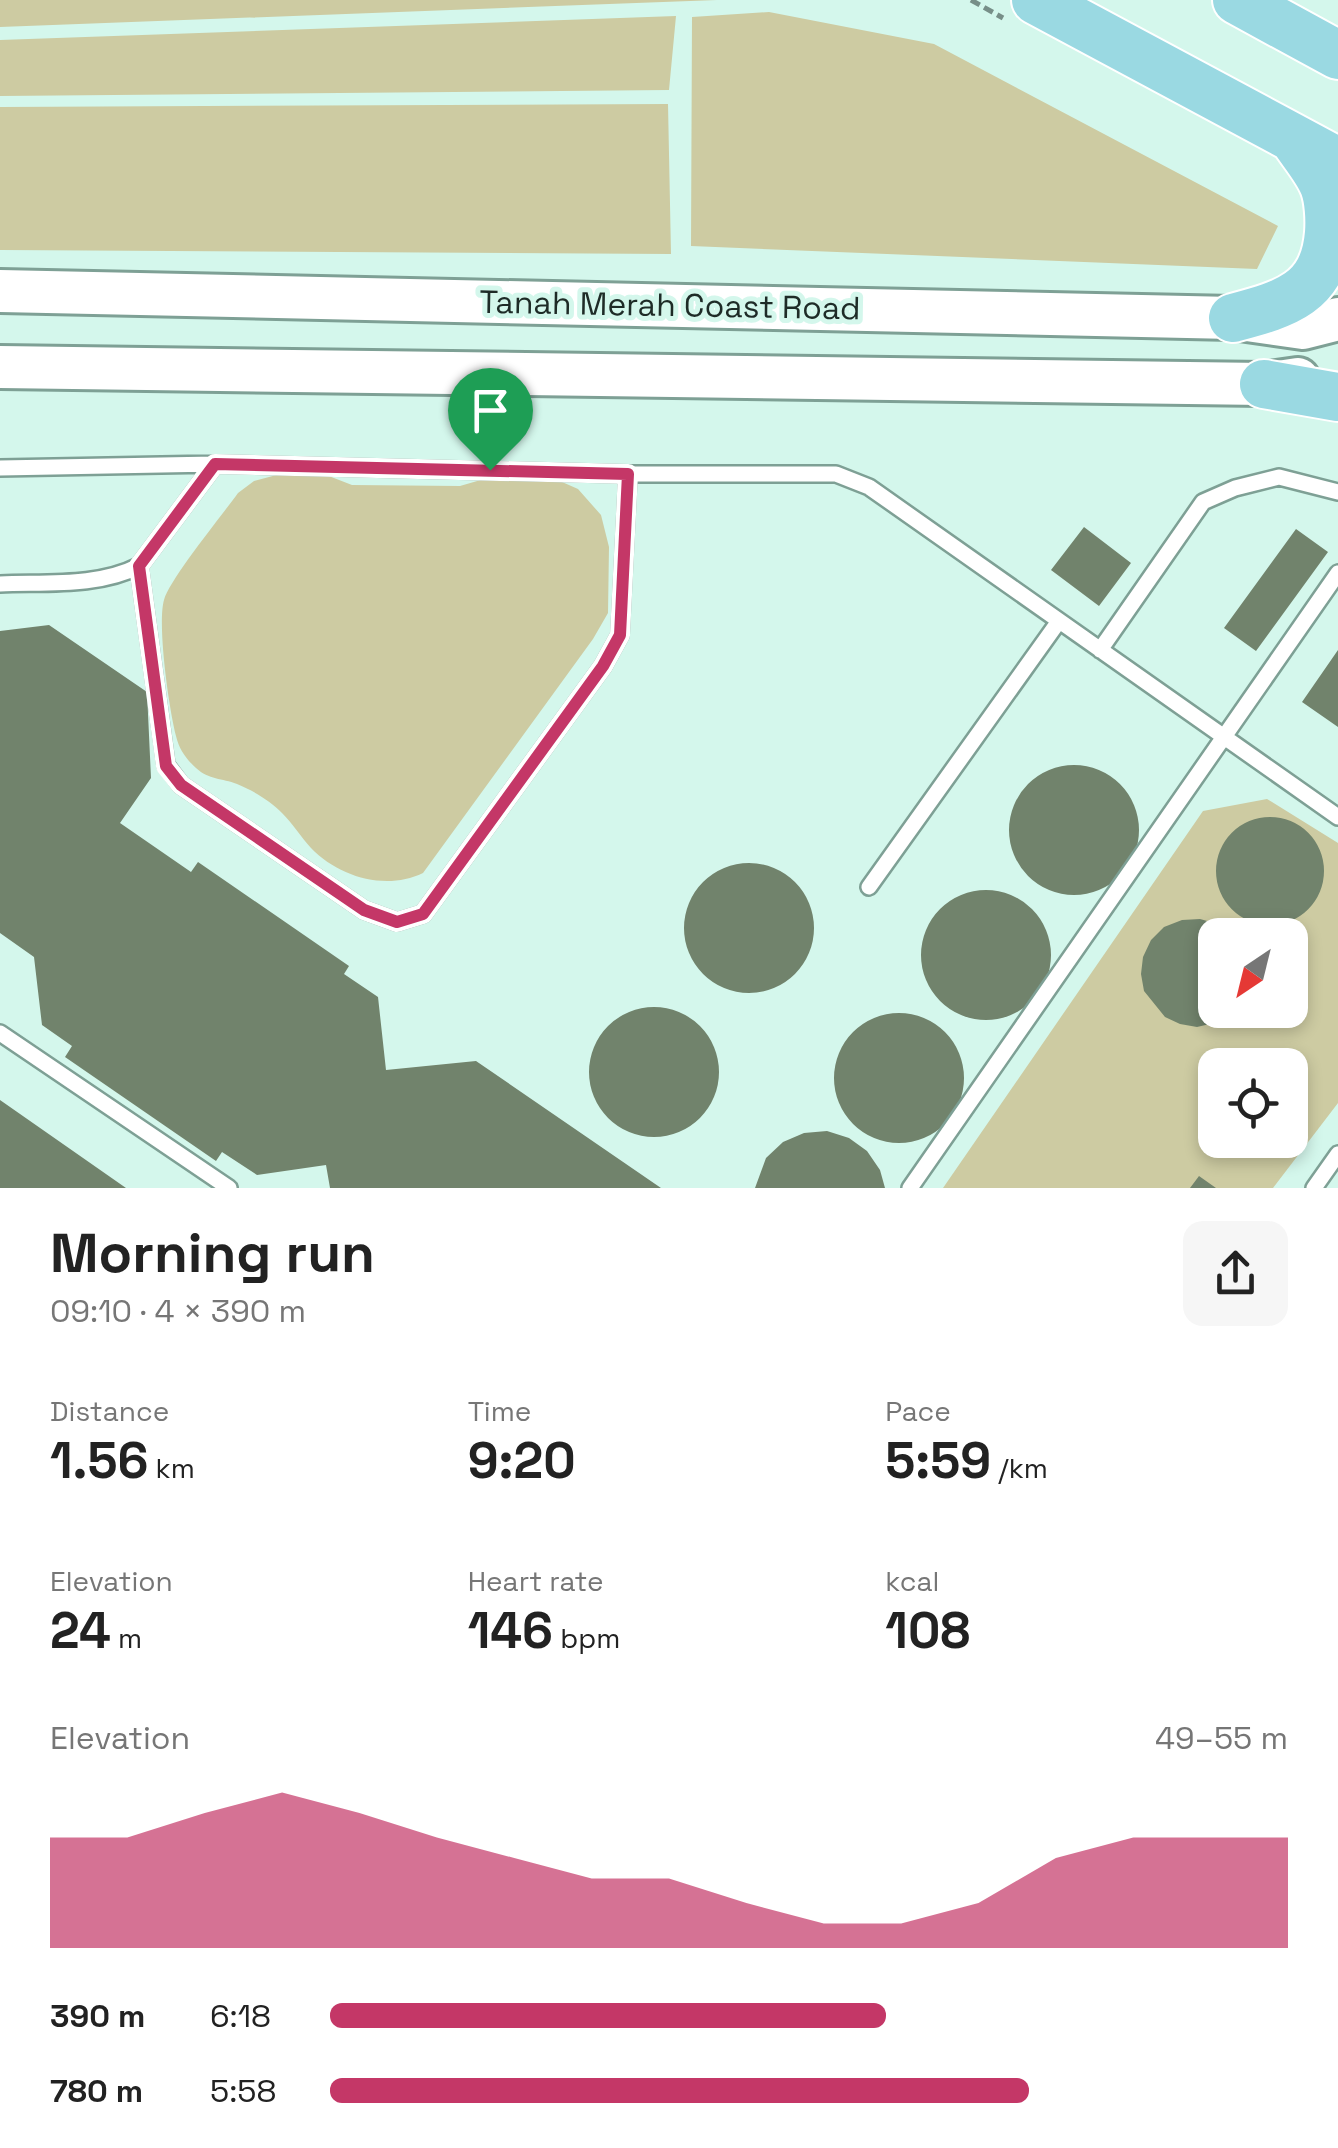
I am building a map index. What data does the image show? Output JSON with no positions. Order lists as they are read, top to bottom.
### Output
{
  "streets": {
    "street": ["Tanah Merah Coast Road"]
  },
  "north": "bottom left",
  "page": {
    "heading": ["Morning run", "09:10 · 4 × 390 m"],
    "stats": [
      ["Distance", "1.56 km"],
      ["Time", "9:20"],
      ["Pace", "5:59 /km"],
      ["Elevation", "24 m"],
      ["Heart rate", "146 bpm"],
      ["kcal", "108"]
    ],
    "chart": ["Elevation", "49–55 m"],
    "list": [
      {
        "name": "390 m",
        "note": "6:18"
      },
      {
        "name": "780 m",
        "note": "5:58"
      }
    ]
  }
}
